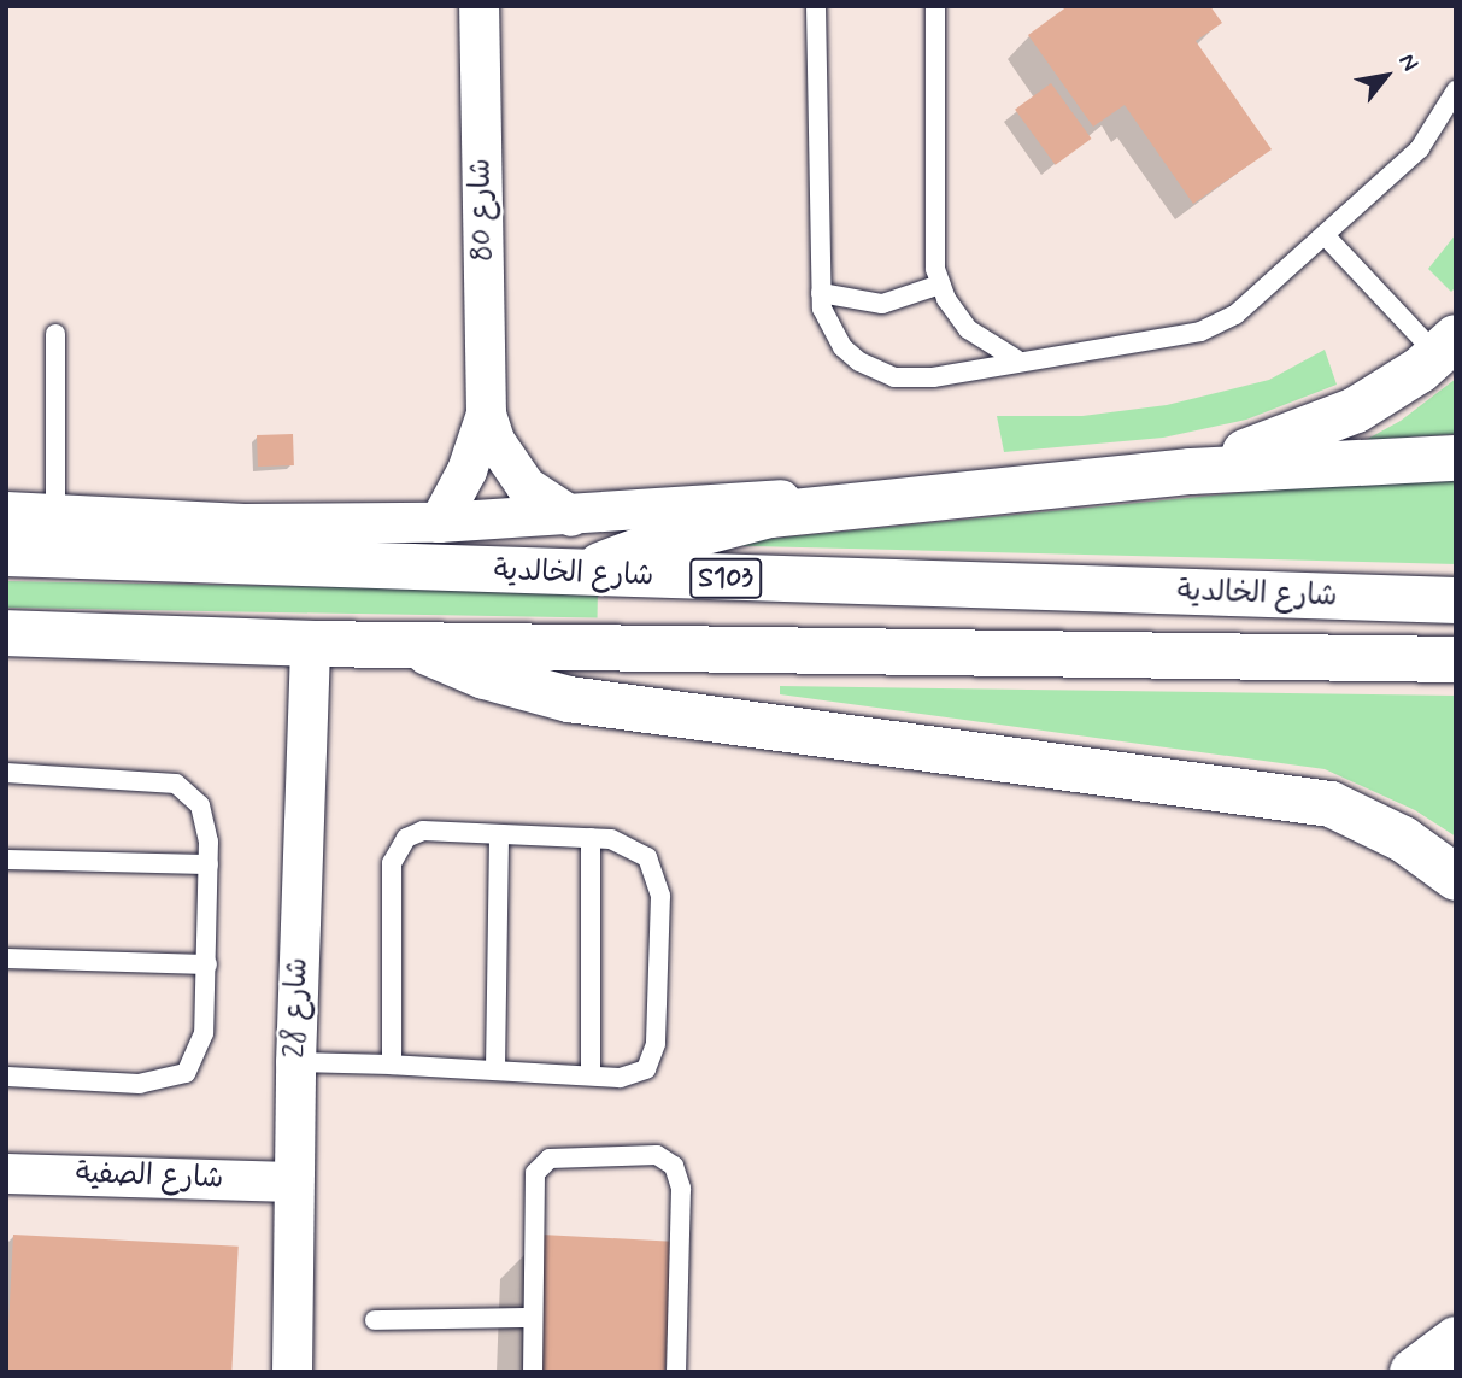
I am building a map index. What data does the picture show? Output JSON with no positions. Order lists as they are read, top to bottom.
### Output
{
  "streets": {
    "main road": ["شارع الخالدية", "S103"],
    "street": ["شارع 80", "شارع 28", "شارع الصفية"]
  },
  "crossings": [
    ["شارع الخالدية", "شارع 28"],
    ["شارع 28", "شارع الصفية"]
  ],
  "north": "top right"
}
